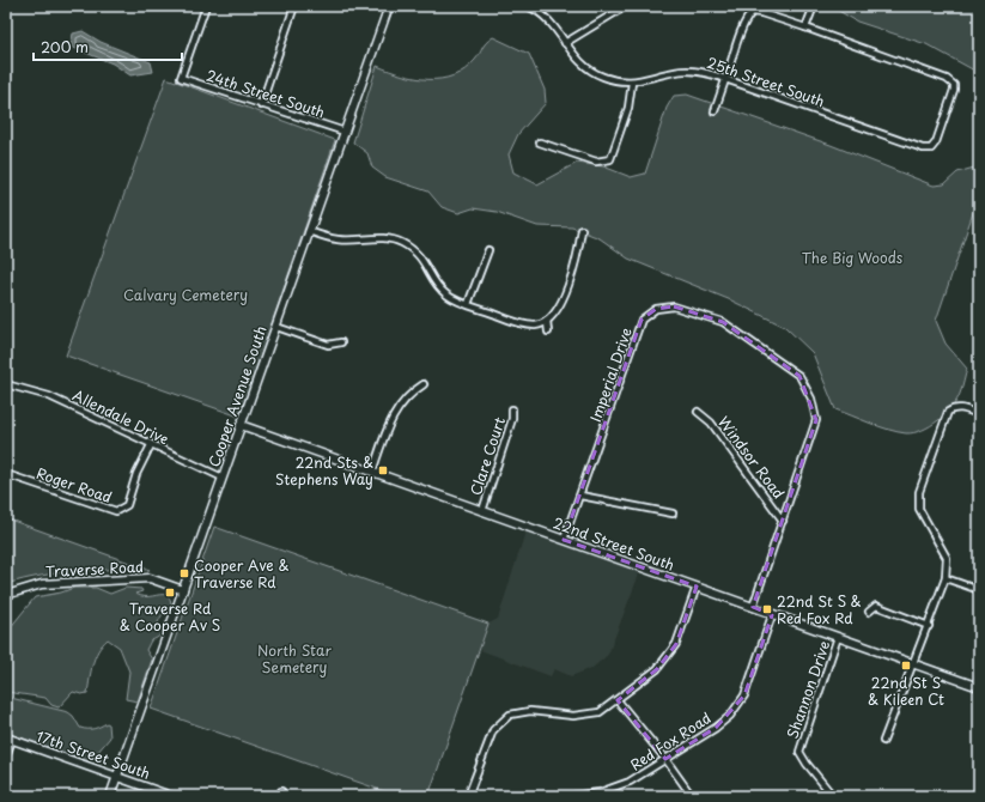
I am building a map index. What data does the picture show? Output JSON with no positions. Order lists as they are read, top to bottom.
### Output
{
  "streets": {
    "street": [
      "25th Street South",
      "24th Street South",
      "Imperial Drive",
      "Cooper Avenue South",
      "Allendale Drive",
      "Clare Court",
      "Windsor Road",
      "Roger Road",
      "22nd Street South",
      "Traverse Road",
      "Shannon Drive",
      "Red Fox Road",
      "17th Street South"
    ]
  },
  "crossings": [
    ["24th Street South", "Cooper Avenue South"],
    ["Imperial Drive", "Windsor Road"],
    ["Imperial Drive", "22nd Street South"],
    ["Cooper Avenue South", "Allendale Drive"],
    ["Cooper Avenue South", "22nd Street South"],
    ["Cooper Avenue South", "Traverse Road"],
    ["Cooper Avenue South", "17th Street South"],
    ["Allendale Drive", "Roger Road"],
    ["Clare Court", "22nd Street South"],
    ["22nd Street South", "Shannon Drive"],
    ["22nd Street South", "Red Fox Road"]
  ],
  "parks": ["The Big Woods", "Calvary Cemetery", "North Star Semetery"],
  "places": {
    "transit": [
      "22nd Sts & Stephens Way",
      "Cooper Ave & Traverse Rd",
      "Traverse Rd & Cooper Av S",
      "22nd St S & Red Fox Rd",
      "22nd St S & Kileen Ct"
    ]
  },
  "scale_bar": "200 m"
}
